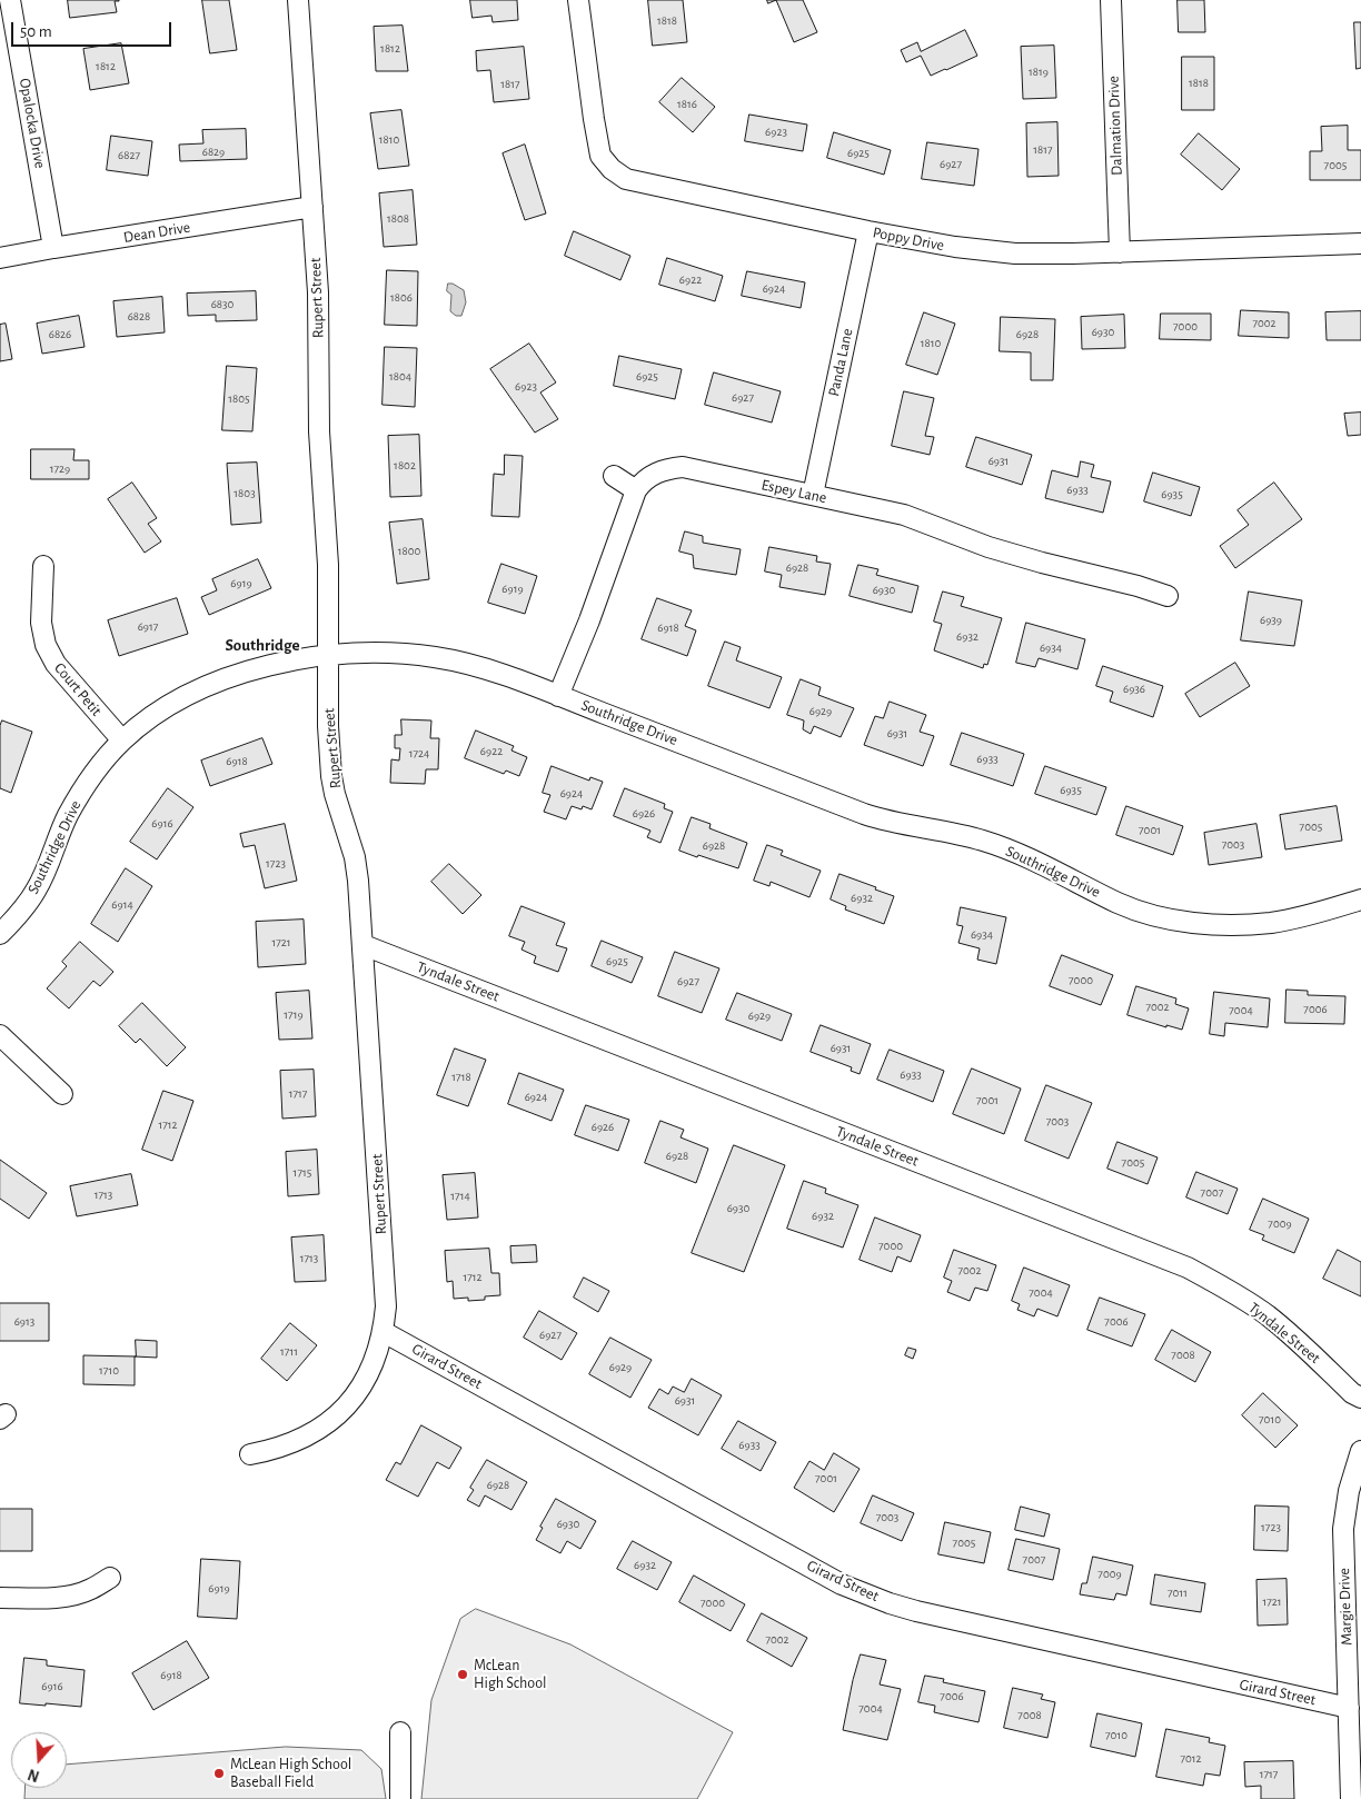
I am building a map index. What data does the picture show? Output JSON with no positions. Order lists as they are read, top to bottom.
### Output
{
  "streets": {
    "street": [
      "Opalocka Drive",
      "Dalmation Drive",
      "Dean Drive",
      "Poppy Drive",
      "Rupert Street",
      "Panda Lane",
      "Espey Lane",
      "Court Petit",
      "Southridge Drive",
      "Tyndale Street",
      "Girard Street",
      "Margie Drive"
    ]
  },
  "crossings": [
    ["Opalocka Drive", "Dean Drive"],
    ["Dalmation Drive", "Poppy Drive"],
    ["Dean Drive", "Rupert Street"],
    ["Poppy Drive", "Panda Lane"],
    ["Rupert Street", "Southridge Drive"],
    ["Rupert Street", "Tyndale Street"],
    ["Rupert Street", "Girard Street"],
    ["Panda Lane", "Espey Lane"],
    ["Espey Lane", "Southridge Drive"],
    ["Court Petit", "Southridge Drive"],
    ["Girard Street", "Margie Drive"]
  ],
  "districts": ["Southridge"],
  "places": ["McLean High School", "McLean High School Baseball Field"],
  "house_numbers": [
    "1818",
    "1812",
    "1812",
    "1819",
    "1818",
    "1817",
    "1816",
    "6923",
    "1810",
    "1817",
    "6829",
    "6925",
    "6827",
    "6927",
    "7005",
    "1808",
    "6922",
    "6924",
    "1806",
    "6830",
    "6828",
    "7002",
    "7000",
    "6930",
    "6826",
    "6928",
    "1810",
    "1804",
    "6925",
    "6923",
    "6927",
    "1805",
    "6931",
    "1802",
    "1729",
    "6933",
    "1803",
    "6935",
    "1800",
    "6928",
    "6919",
    "6919",
    "6930",
    "6939",
    "6917",
    "6918",
    "6932",
    "6934",
    "6936",
    "6929",
    "6931",
    "6922",
    "1724",
    "6933",
    "6918",
    "6935",
    "6924",
    "6926",
    "6916",
    "7005",
    "7001",
    "7003",
    "6928",
    "1723",
    "6932",
    "6914",
    "6934",
    "1721",
    "6925",
    "7000",
    "6927",
    "7002",
    "7006",
    "7004",
    "1719",
    "6929",
    "6931",
    "6933",
    "1718",
    "1717",
    "6924",
    "7001",
    "7003",
    "1712",
    "6926",
    "6928",
    "7005",
    "1715",
    "7007",
    "1713",
    "1714",
    "6930",
    "6932",
    "7009",
    "7000",
    "1713",
    "7002",
    "1712",
    "7004",
    "6913",
    "7006",
    "6927",
    "1711",
    "7008",
    "6929",
    "1710",
    "6931",
    "7010",
    "6933",
    "7001",
    "6928",
    "7003",
    "6930",
    "1723",
    "7005",
    "7007",
    "6932",
    "7009",
    "6919",
    "7011",
    "1721",
    "7000",
    "7002",
    "6918",
    "6916",
    "7006",
    "7004",
    "7008",
    "7010",
    "7012",
    "1717"
  ],
  "scale_bar": "50 m",
  "north": "bottom"
}
